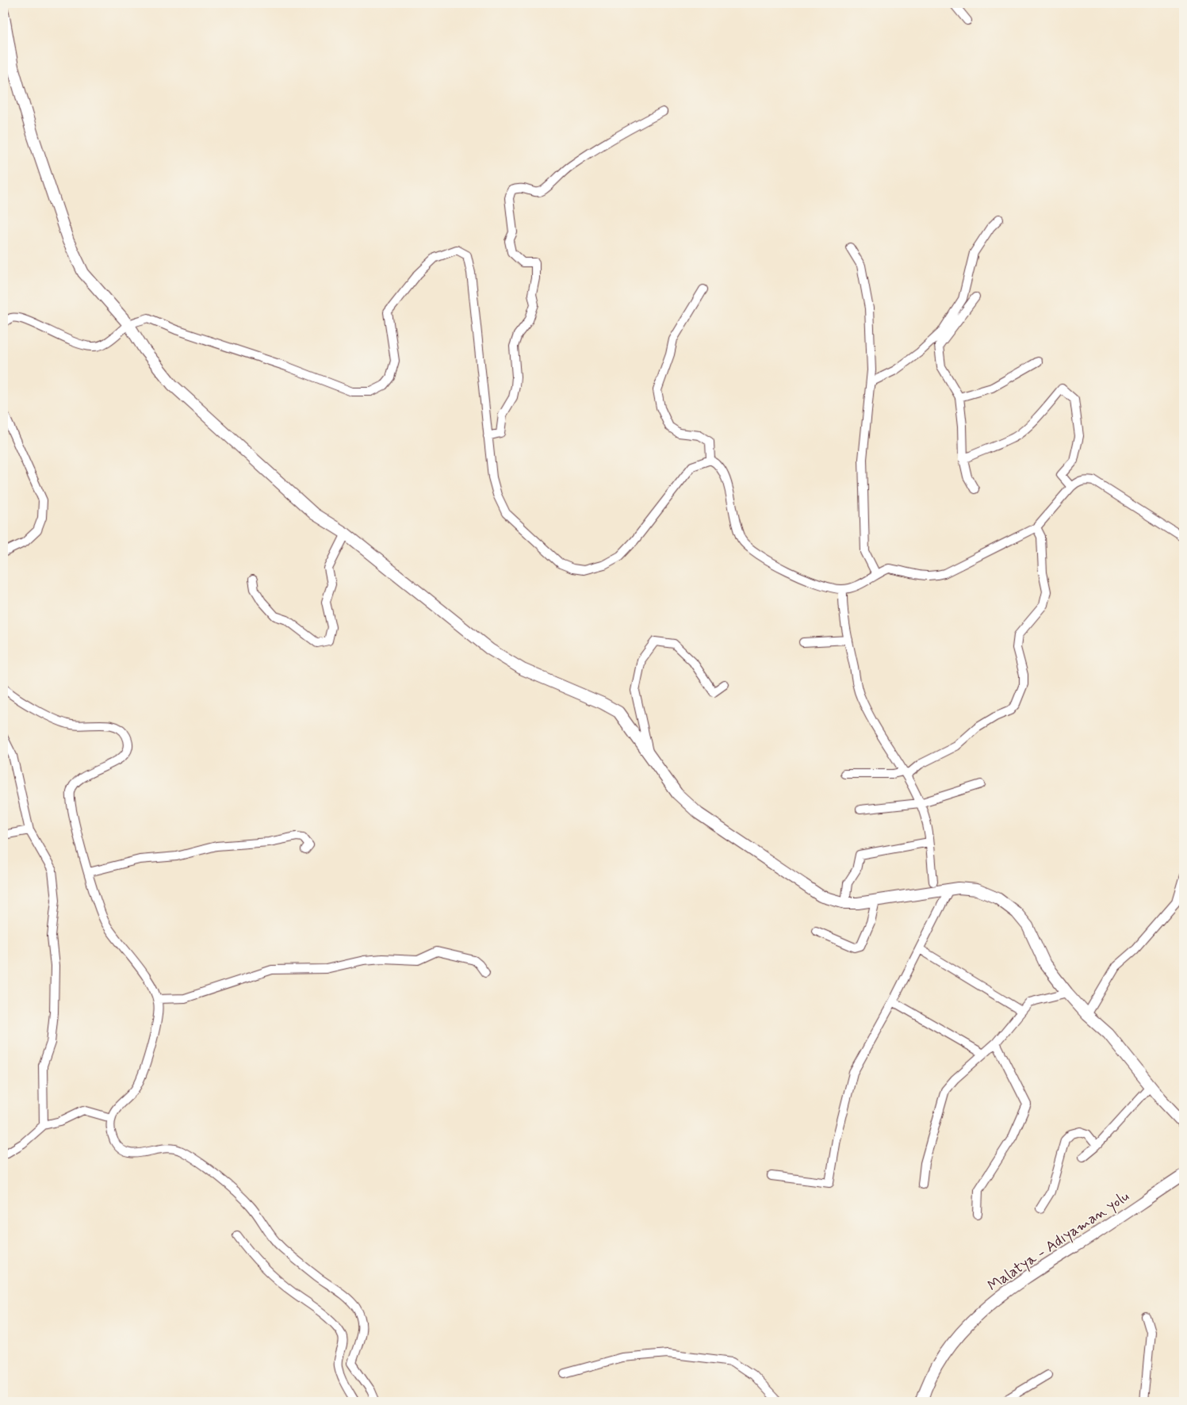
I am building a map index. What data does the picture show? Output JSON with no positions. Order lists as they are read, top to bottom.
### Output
{
  "streets": {
    "main road": ["Malatya - Adıyaman yolu"]
  }
}
